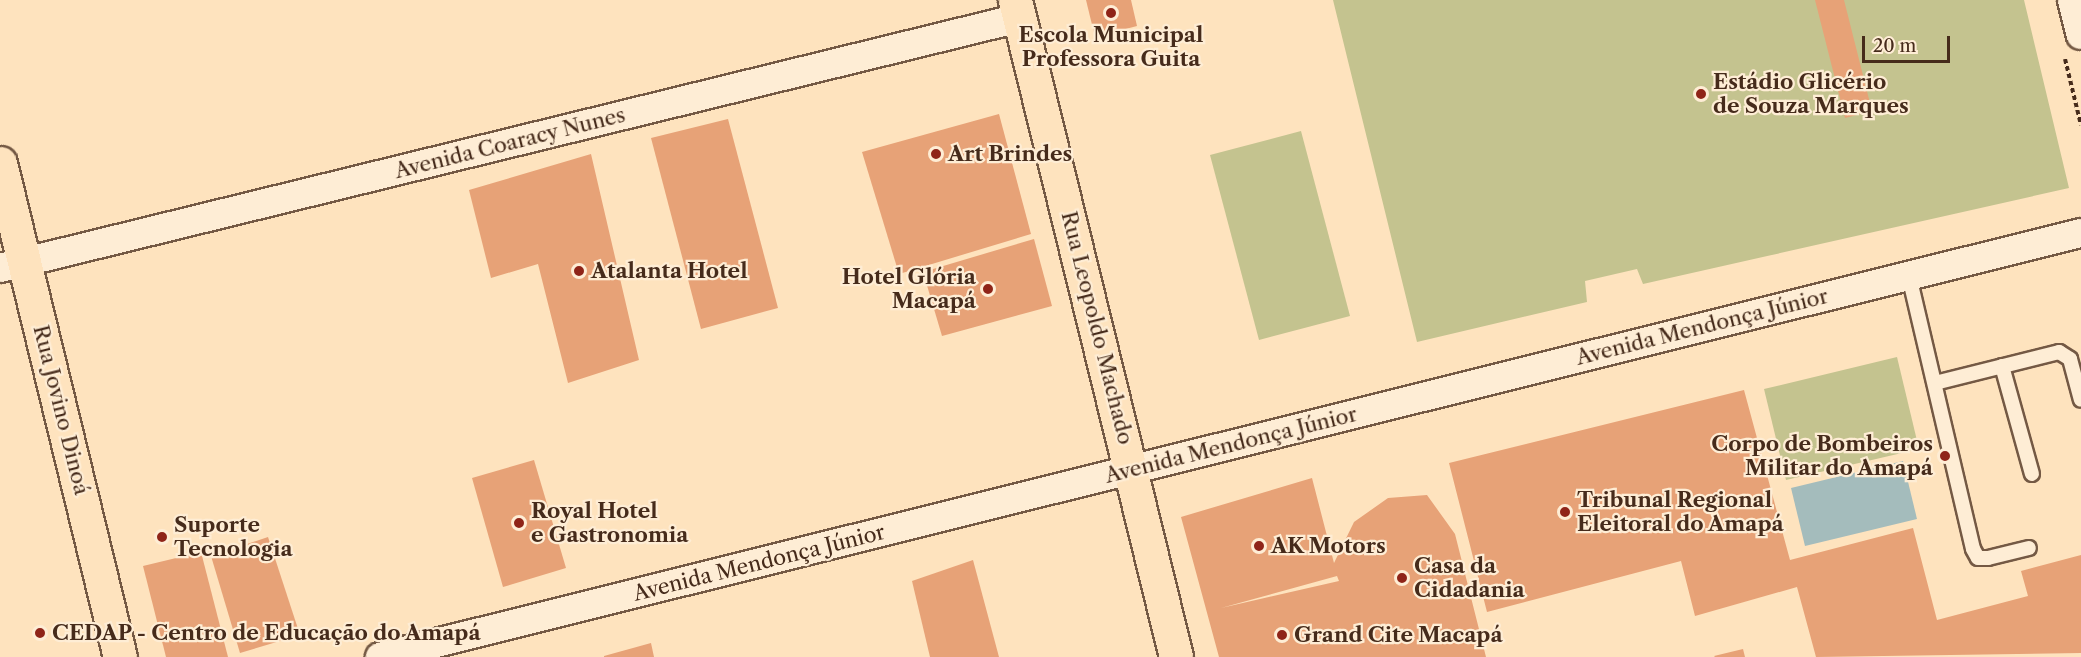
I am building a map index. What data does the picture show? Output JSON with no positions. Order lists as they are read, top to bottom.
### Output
{
  "streets": {
    "main road": ["Rua Leopoldo Machado", "Rua Jovino Dinoá"],
    "street": ["Avenida Coaracy Nunes", "Avenida Mendonça Júnior"]
  },
  "crossings": [
    ["Avenida Coaracy Nunes", "Rua Leopoldo Machado"],
    ["Avenida Coaracy Nunes", "Rua Jovino Dinoá"],
    ["Avenida Mendonça Júnior", "Rua Leopoldo Machado"]
  ],
  "places": [
    "Escola Municipal Professora Guita",
    "Estádio Glicério de Souza Marques",
    "Art Brindes",
    "Atalanta Hotel",
    "Hotel Glória Macapá",
    "Corpo de Bombeiros Militar do Amapá",
    "Tribunal Regional Eleitoral do Amapá",
    "Royal Hotel e Gastronomia",
    "Suporte Tecnologia",
    "AK Motors",
    "Casa da Cidadania",
    "CEDAP - Centro de Educação do Amapá",
    "Grand Cite Macapá"
  ],
  "scale_bar": "20 m"
}
